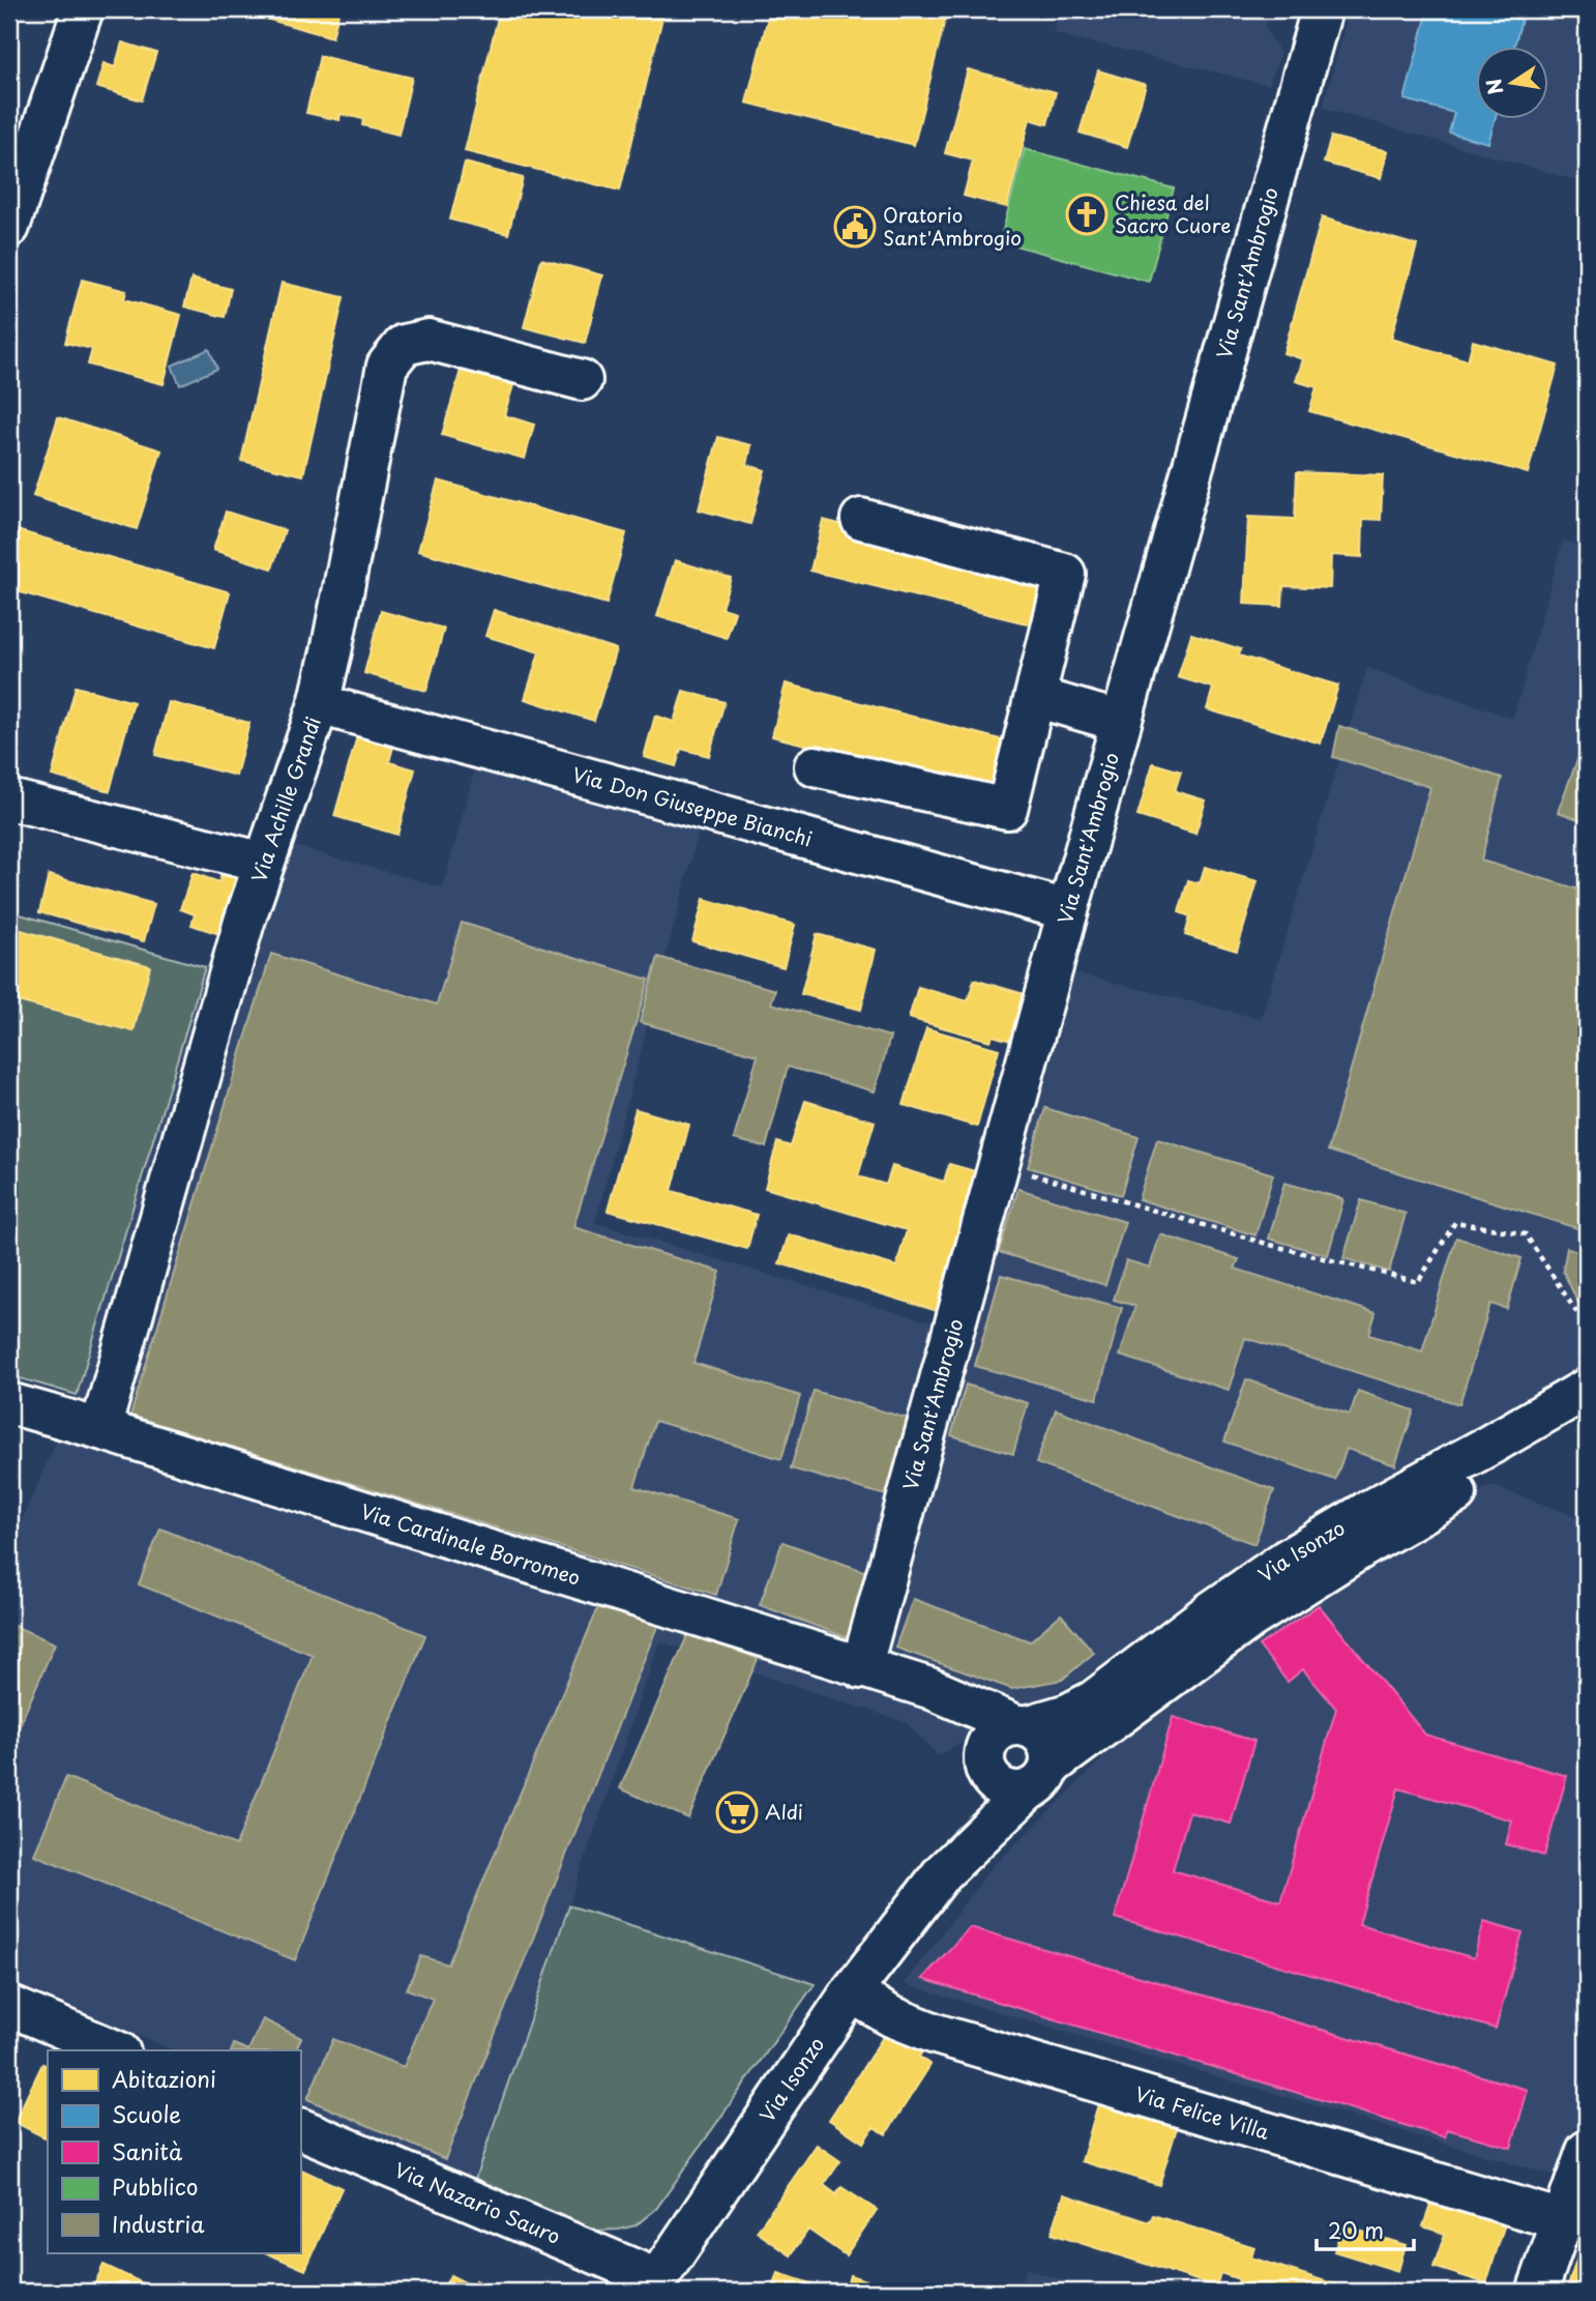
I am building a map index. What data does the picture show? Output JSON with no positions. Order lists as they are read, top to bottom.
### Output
{
  "streets": {
    "street": [
      "Via Sant'Ambrogio",
      "Via Achille Grandi",
      "Via Don Giuseppe Bianchi",
      "Via Cardinale Borromeo",
      "Via Isonzo",
      "Via Felice Villa",
      "Via Nazario Sauro"
    ]
  },
  "crossings": [
    ["Via Sant'Ambrogio", "Via Don Giuseppe Bianchi"],
    ["Via Sant'Ambrogio", "Via Cardinale Borromeo"],
    ["Via Achille Grandi", "Via Don Giuseppe Bianchi"],
    ["Via Achille Grandi", "Via Cardinale Borromeo"],
    ["Via Cardinale Borromeo", "Via Isonzo"],
    ["Via Isonzo", "Via Felice Villa"],
    ["Via Isonzo", "Via Nazario Sauro"]
  ],
  "places": {
    "church": ["Chiesa del Sacro Cuore"],
    "public building": ["Oratorio Sant'Ambrogio"],
    "supermarket": ["Aldi"]
  },
  "legend": [
    "Abitazioni",
    "Scuole",
    "Sanità",
    "Pubblico",
    "Industria"
  ],
  "scale_bar": "20 m",
  "north": "left"
}
